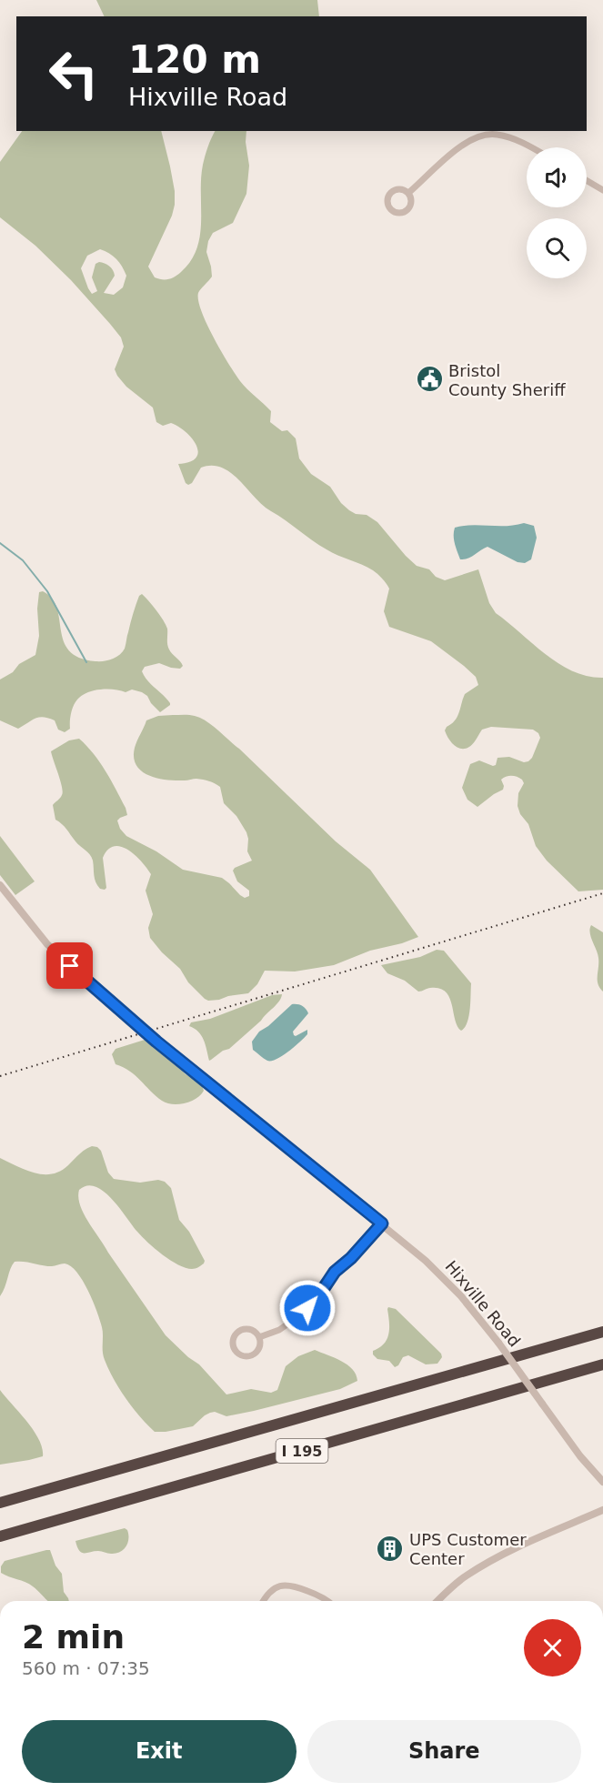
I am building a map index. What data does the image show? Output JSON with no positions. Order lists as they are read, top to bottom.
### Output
{
  "streets": {
    "highway": ["I 195"],
    "street": ["Hixville Road"]
  },
  "places": {
    "public building": ["Bristol County Sheriff"],
    "building": ["UPS Customer Center"]
  },
  "page": {
    "turn": ["120 m", "Hixville Road"],
    "heading": ["2 min", "560 m · 07:35"],
    "buttons": ["Exit", "Share"]
  }
}
